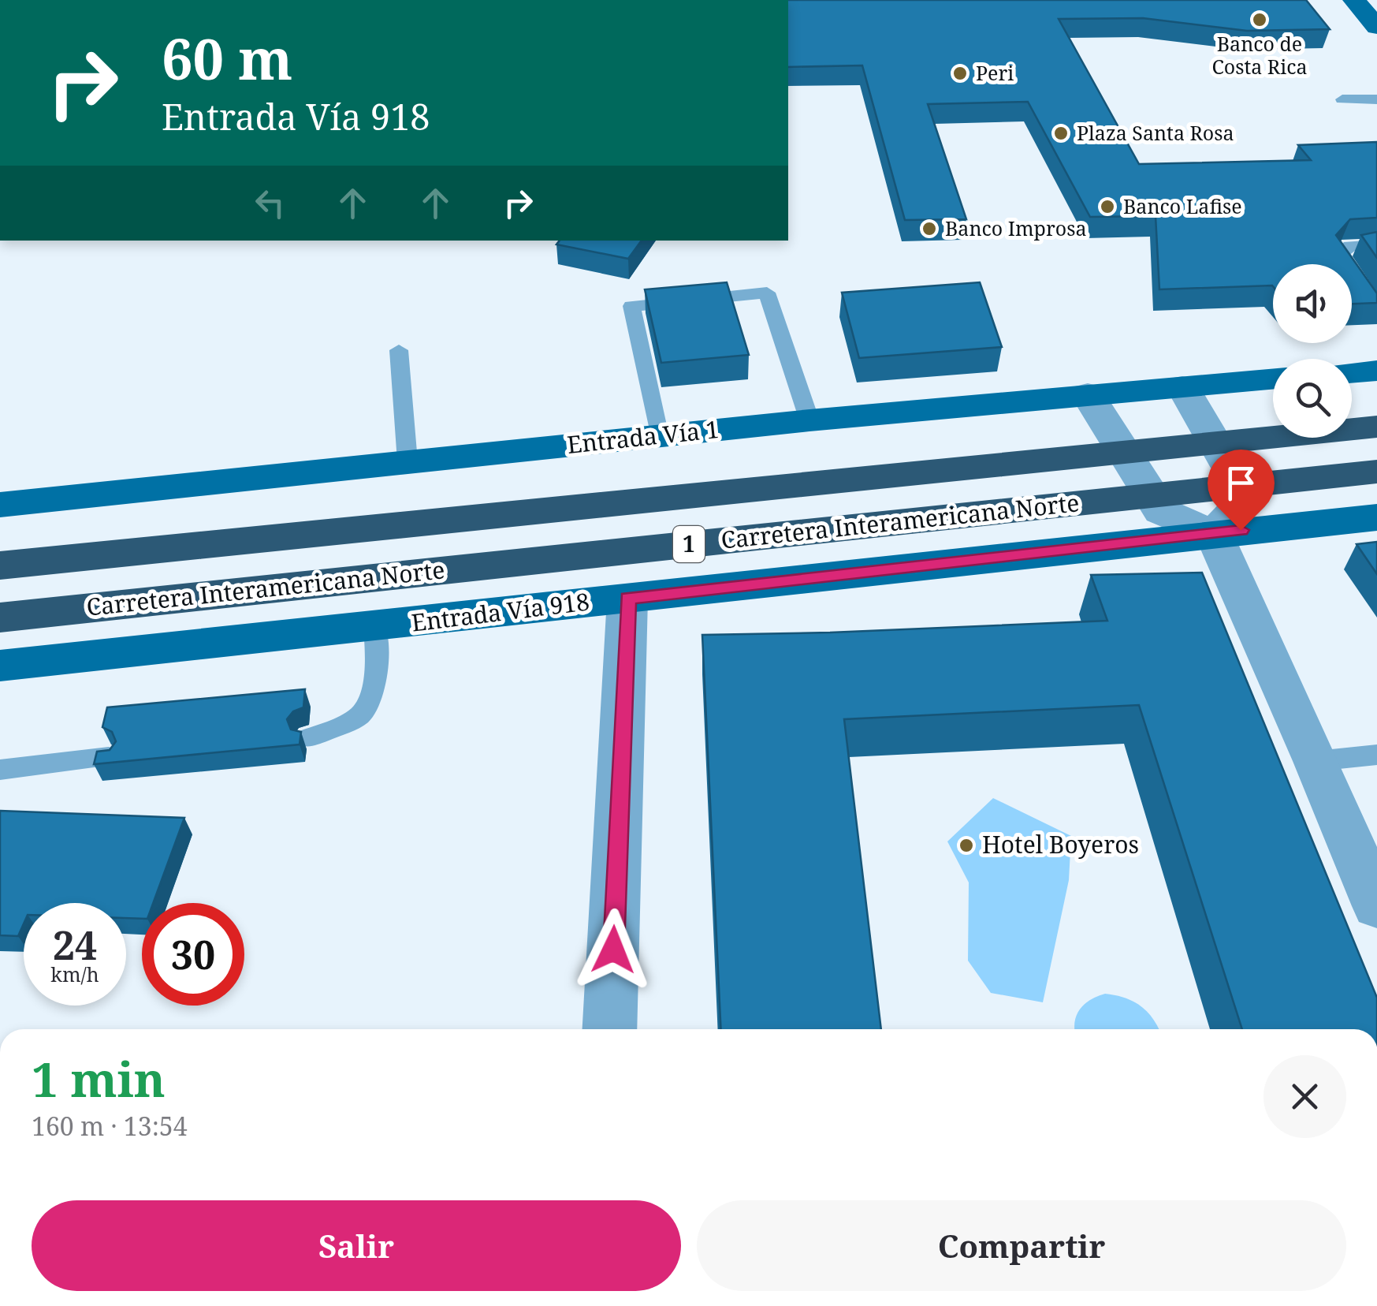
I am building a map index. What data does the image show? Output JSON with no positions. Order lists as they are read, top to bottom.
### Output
{
  "streets": {
    "highway": ["Carretera Interamericana Norte", "1"],
    "main road": ["Entrada Vía 1", "Entrada Vía 918"]
  },
  "places": [
    "Banco de Costa Rica",
    "Peri",
    "Plaza Santa Rosa",
    "Banco Lafise",
    "Banco Improsa",
    "Hotel Boyeros"
  ],
  "page": {
    "turn": ["60 m", "Entrada Vía 918"],
    "speed": "24 km/h",
    "limit": "30",
    "heading": ["1 min", "160 m · 13:54"],
    "buttons": ["Salir", "Compartir"]
  }
}
